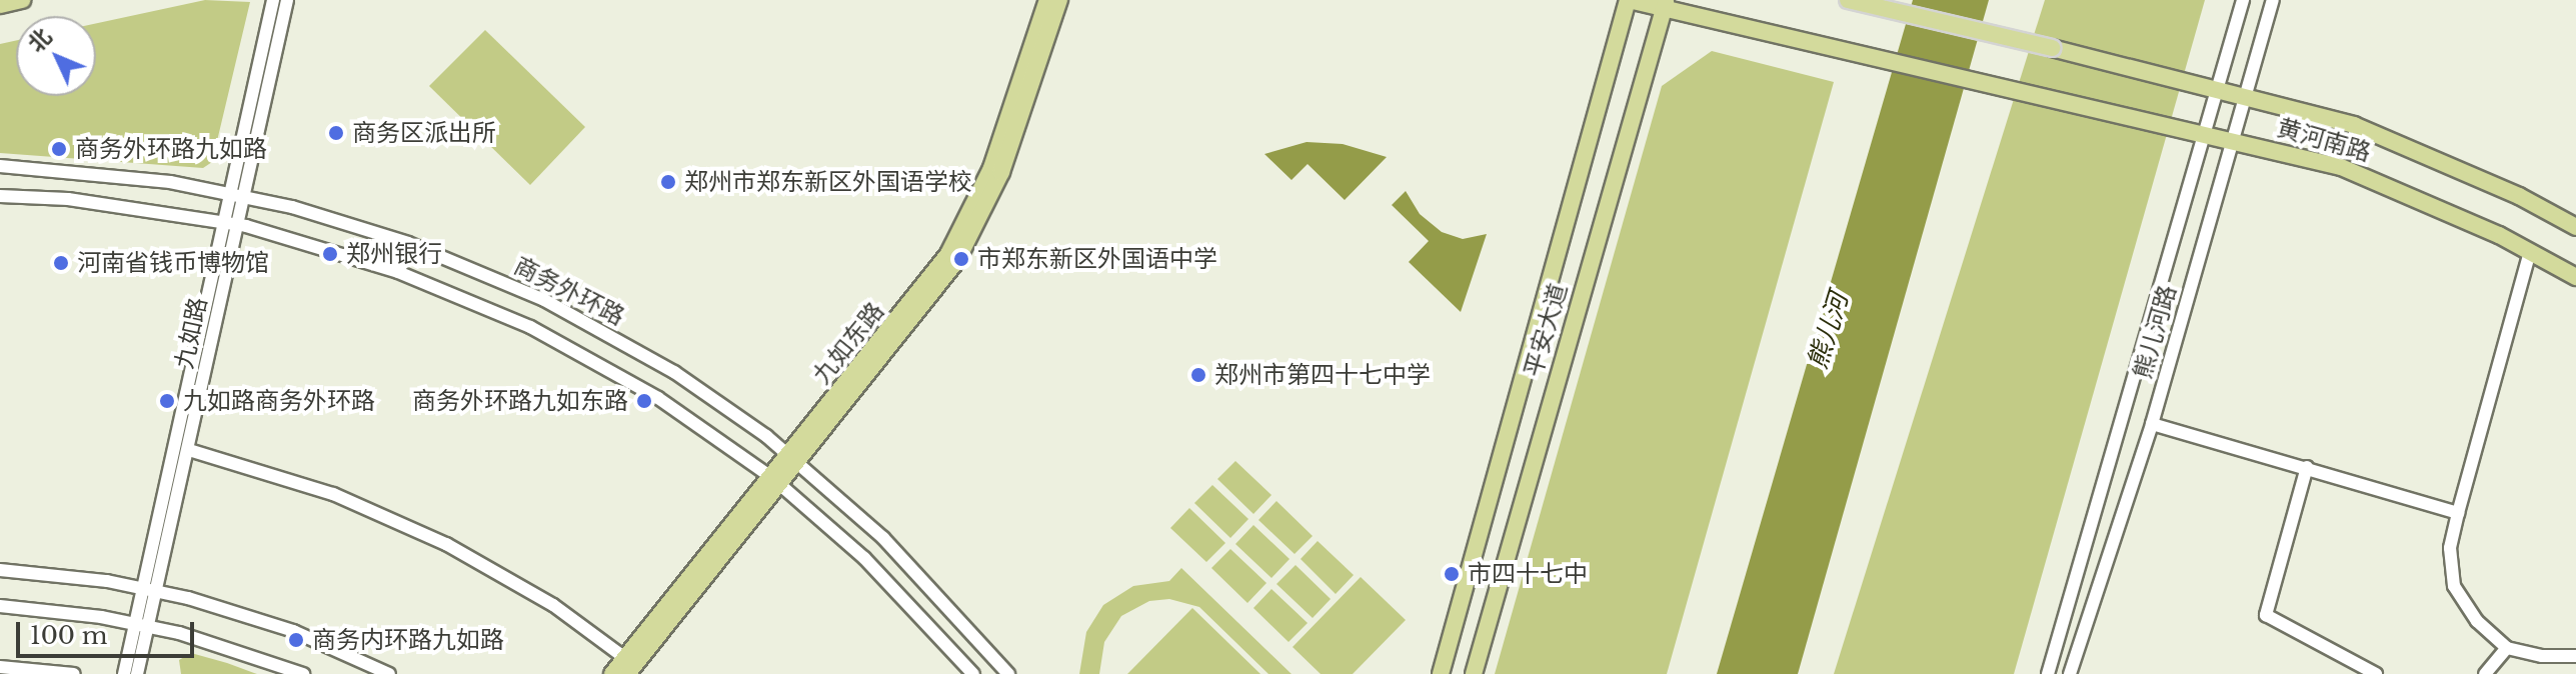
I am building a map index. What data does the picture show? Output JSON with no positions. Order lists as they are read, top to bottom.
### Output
{
  "streets": {
    "main road": ["黄河南路", "平安大道", "九如东路"],
    "street": ["商务外环路", "熊儿河路", "九如路"]
  },
  "crossings": [
    ["黄河南路", "平安大道"],
    ["黄河南路", "熊儿河路"],
    ["商务外环路", "九如路"],
    ["商务外环路", "九如东路"]
  ],
  "water": ["熊儿河"],
  "places": [
    "商务区派出所",
    "商务外环路九如路",
    "郑州市郑东新区外国语学校",
    "郑州银行",
    "市郑东新区外国语中学",
    "河南省钱币博物馆",
    "郑州市第四十七中学",
    "九如路商务外环路",
    "商务外环路九如东路",
    "市四十七中",
    "商务内环路九如路"
  ],
  "scale_bar": "100 m",
  "north": "top left"
}
